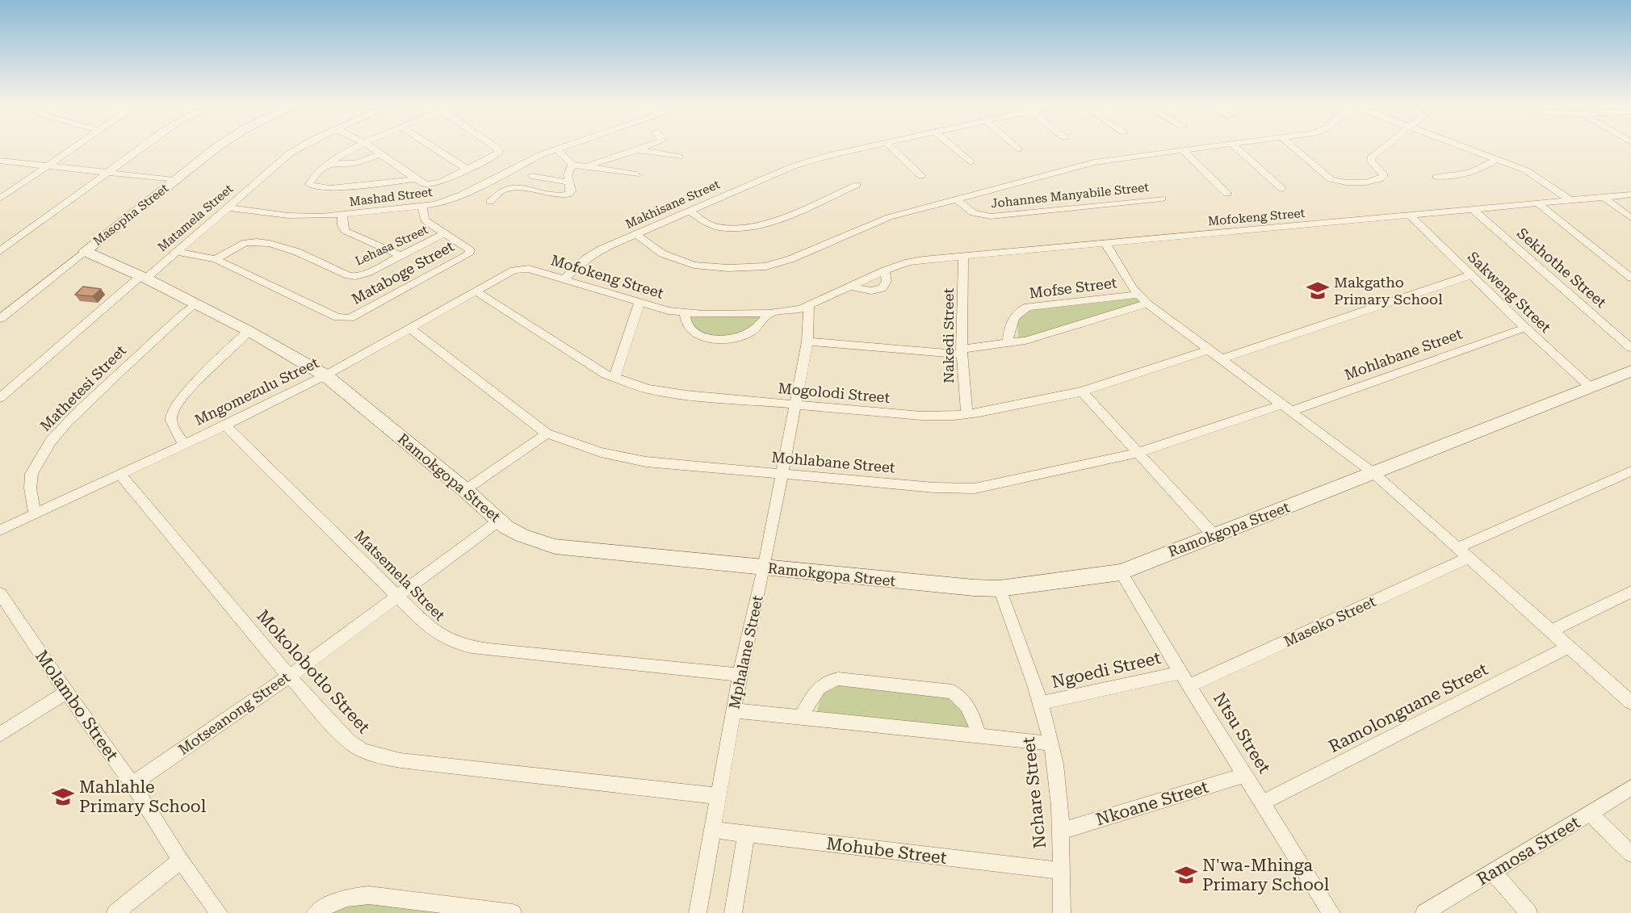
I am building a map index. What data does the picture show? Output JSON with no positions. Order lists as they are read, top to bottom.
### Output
{
  "streets": {
    "street": [
      "Johannes Manyabile Street",
      "Mashad Street",
      "Makhisane Street",
      "Masopha Street",
      "Mofokeng Street",
      "Matamela Street",
      "Lehasa Street",
      "Sekhothe Street",
      "Mataboge Street",
      "Mofse Street",
      "Sakweng Street",
      "Nakedi Street",
      "Mohlabane Street",
      "Mathetesi Street",
      "Mngomezulu Street",
      "Mogolodi Street",
      "Ramokgopa Street",
      "Matsemela Street",
      "Maseko Street",
      "Mphalane Street",
      "Ngoedi Street",
      "Mokolobotlo Street",
      "Molambo Street",
      "Ramolonguane Street",
      "Motseanong Street",
      "Ntsu Street",
      "Nchare Street",
      "Nkoane Street",
      "Mohube Street",
      "Ramosa Street"
    ]
  },
  "crossings": [
    ["Mashad Street", "Matamela Street"],
    ["Mashad Street", "Mataboge Street"],
    ["Makhisane Street", "Mofokeng Street"],
    ["Masopha Street", "Ramokgopa Street"],
    ["Mofokeng Street", "Sekhothe Street"],
    ["Mofokeng Street", "Sakweng Street"],
    ["Mofokeng Street", "Nakedi Street"],
    ["Mofokeng Street", "Mngomezulu Street"],
    ["Mofokeng Street", "Mphalane Street"],
    ["Matamela Street", "Mataboge Street"],
    ["Matamela Street", "Ramokgopa Street"],
    ["Lehasa Street", "Mataboge Street"],
    ["Mofse Street", "Nakedi Street"],
    ["Mofse Street", "Mphalane Street"],
    ["Sakweng Street", "Mohlabane Street"],
    ["Sakweng Street", "Ramokgopa Street"],
    ["Nakedi Street", "Mogolodi Street"],
    ["Mohlabane Street", "Mngomezulu Street"],
    ["Mohlabane Street", "Mphalane Street"],
    ["Mathetesi Street", "Mngomezulu Street"],
    ["Mathetesi Street", "Ramokgopa Street"],
    ["Mngomezulu Street", "Mogolodi Street"],
    ["Mngomezulu Street", "Ramokgopa Street"],
    ["Mngomezulu Street", "Matsemela Street"],
    ["Mngomezulu Street", "Mokolobotlo Street"],
    ["Mogolodi Street", "Mphalane Street"],
    ["Ramokgopa Street", "Mphalane Street"],
    ["Ramokgopa Street", "Motseanong Street"],
    ["Ramokgopa Street", "Ntsu Street"],
    ["Ramokgopa Street", "Nchare Street"],
    ["Matsemela Street", "Mphalane Street"],
    ["Matsemela Street", "Motseanong Street"],
    ["Maseko Street", "Ntsu Street"],
    ["Mphalane Street", "Mokolobotlo Street"],
    ["Mphalane Street", "Mohube Street"],
    ["Ngoedi Street", "Ntsu Street"],
    ["Ngoedi Street", "Nchare Street"],
    ["Mokolobotlo Street", "Motseanong Street"],
    ["Molambo Street", "Motseanong Street"],
    ["Ramolonguane Street", "Ntsu Street"],
    ["Ntsu Street", "Nkoane Street"],
    ["Nchare Street", "Nkoane Street"],
    ["Nchare Street", "Mohube Street"]
  ],
  "places": {
    "school or university": ["Makgatho Primary School", "Mahlahle Primary School", "N'wa-Mhinga Primary School"]
  }
}
